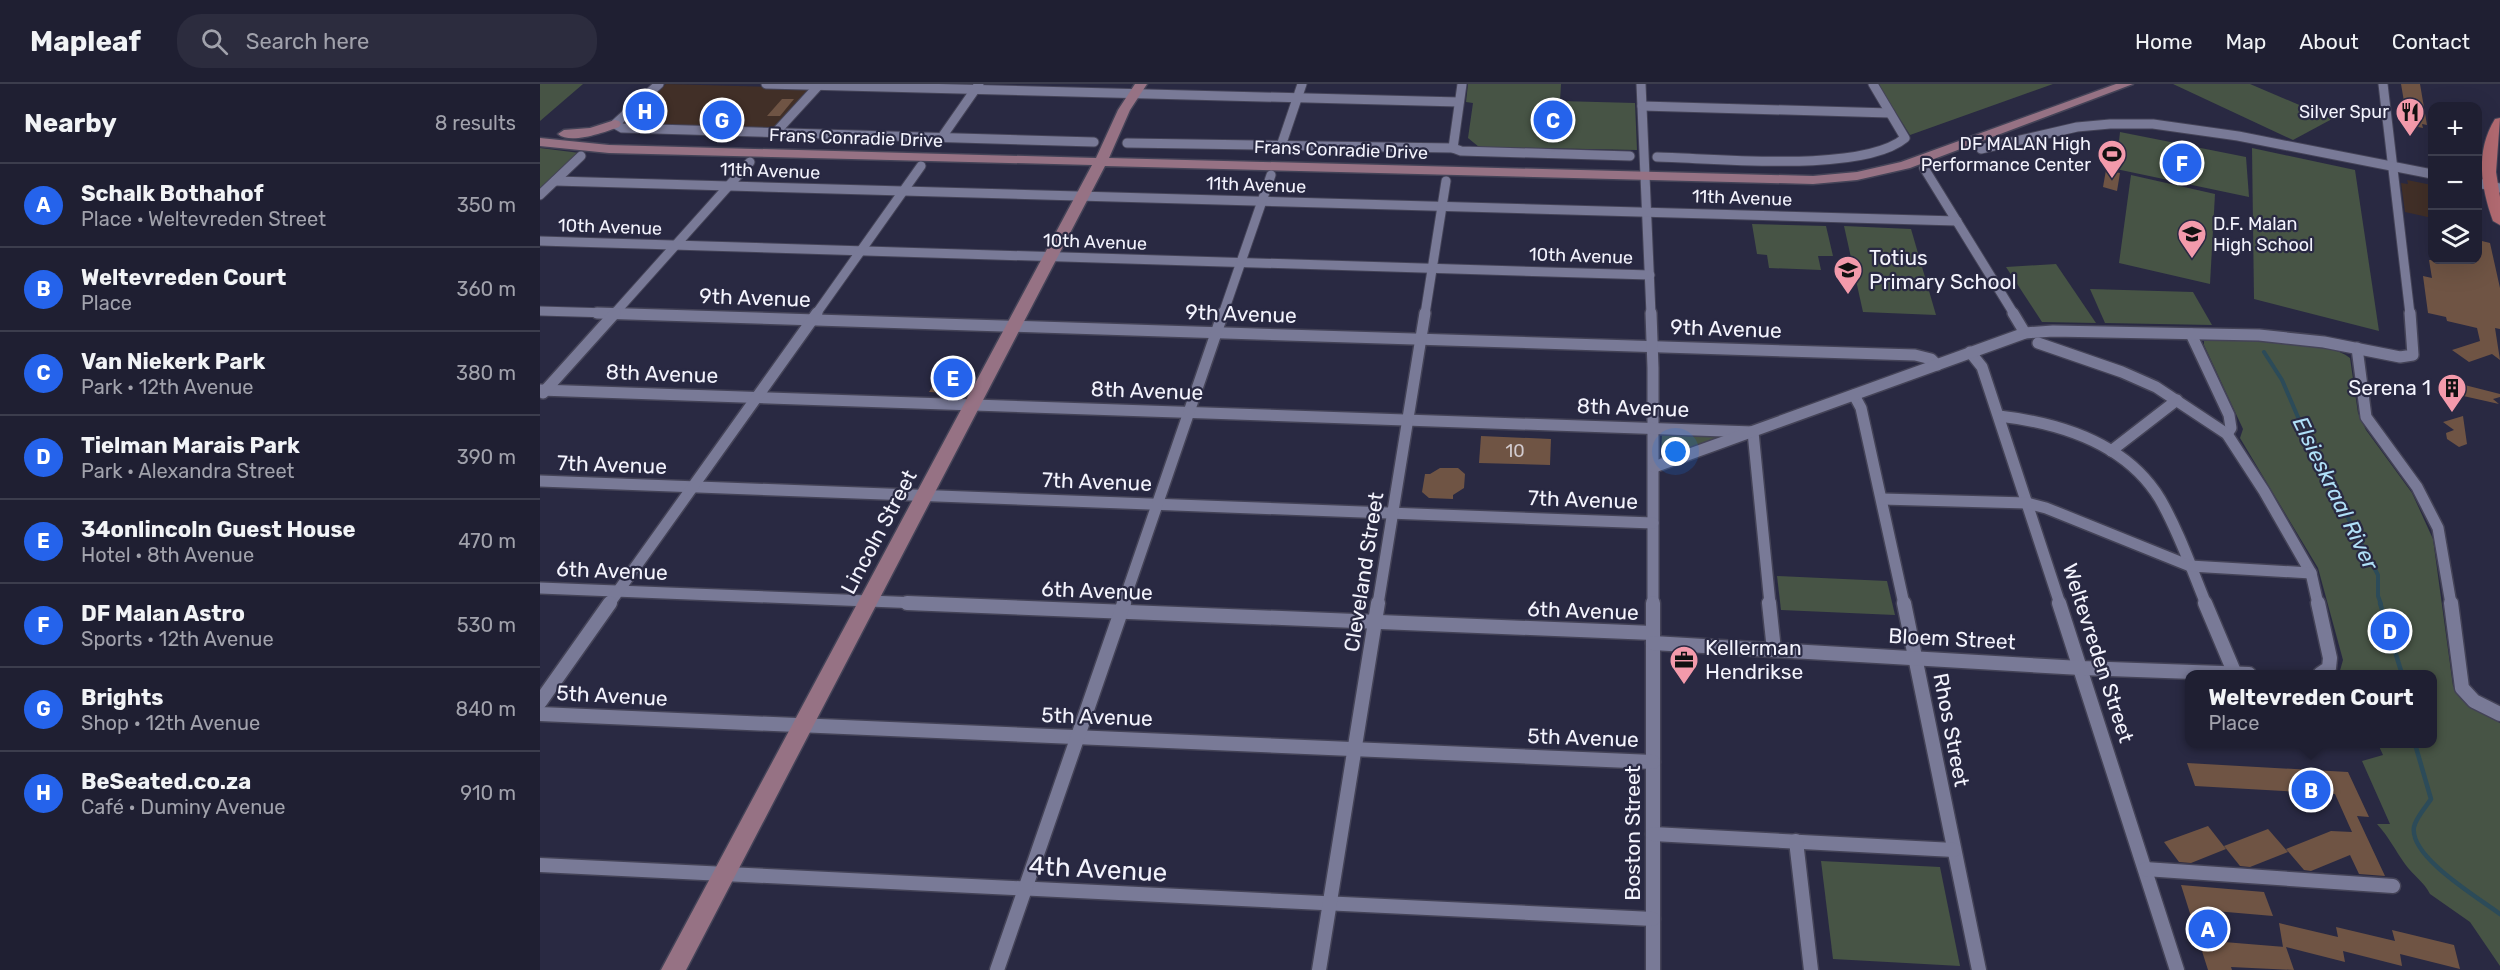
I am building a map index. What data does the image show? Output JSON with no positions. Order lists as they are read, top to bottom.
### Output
{
  "streets": {
    "main road": ["Frans Conradie Drive", "Lincoln Street"],
    "street": [
      "11th Avenue",
      "10th Avenue",
      "9th Avenue",
      "8th Avenue",
      "7th Avenue",
      "6th Avenue",
      "Cleveland Street",
      "Bloem Street",
      "Weltevreden Street",
      "5th Avenue",
      "Rhos Street",
      "Boston Street",
      "4th Avenue"
    ]
  },
  "crossings": [
    ["Frans Conradie Drive", "Lincoln Street"],
    ["Frans Conradie Drive", "Boston Street"],
    ["11th Avenue", "Lincoln Street"],
    ["11th Avenue", "Cleveland Street"],
    ["11th Avenue", "Boston Street"],
    ["10th Avenue", "Lincoln Street"],
    ["10th Avenue", "Cleveland Street"],
    ["10th Avenue", "Boston Street"],
    ["9th Avenue", "Lincoln Street"],
    ["9th Avenue", "Cleveland Street"],
    ["9th Avenue", "Boston Street"],
    ["8th Avenue", "Lincoln Street"],
    ["8th Avenue", "Cleveland Street"],
    ["8th Avenue", "Boston Street"],
    ["7th Avenue", "Lincoln Street"],
    ["7th Avenue", "Cleveland Street"],
    ["7th Avenue", "Boston Street"],
    ["Lincoln Street", "6th Avenue"],
    ["Lincoln Street", "5th Avenue"],
    ["Lincoln Street", "4th Avenue"],
    ["6th Avenue", "Cleveland Street"],
    ["6th Avenue", "Bloem Street"],
    ["6th Avenue", "Boston Street"],
    ["Cleveland Street", "5th Avenue"],
    ["Cleveland Street", "4th Avenue"],
    ["Bloem Street", "Weltevreden Street"],
    ["Bloem Street", "Rhos Street"],
    ["Bloem Street", "Boston Street"],
    ["5th Avenue", "Boston Street"],
    ["Boston Street", "4th Avenue"]
  ],
  "water": ["Elsieskraal River"],
  "places": {
    "restaurant": ["Silver Spur"],
    "sports": ["DF MALAN High Performance Center"],
    "school or university": ["D.F. Malan High School", "Totius Primary School"],
    "building": ["Serena 1"],
    "office": ["Kellerman Hendrikse"]
  },
  "house_numbers": ["10"],
  "page": {
    "header": "Mapleaf",
    "search": "Search here",
    "nav": [
      "Home",
      "Map",
      "About",
      "Contact"
    ],
    "heading": ["Nearby", "8 results"],
    "pins": [
      "H",
      "C",
      "G",
      "F",
      "E",
      "D",
      "B",
      "A"
    ],
    "map_buttons": ["+", "−"],
    "list": [
      {
        "mark": "A",
        "name": "Schalk Bothahof",
        "note": "Place · Weltevreden Street",
        "value": "350 m"
      },
      {
        "mark": "B",
        "name": "Weltevreden Court",
        "note": "Place",
        "value": "360 m"
      },
      {
        "mark": "C",
        "name": "Van Niekerk Park",
        "note": "Park · 12th Avenue",
        "value": "380 m"
      },
      {
        "mark": "D",
        "name": "Tielman Marais Park",
        "note": "Park · Alexandra Street",
        "value": "390 m"
      },
      {
        "mark": "E",
        "name": "34onlincoln Guest House",
        "note": "Hotel · 8th Avenue",
        "value": "470 m"
      },
      {
        "mark": "F",
        "name": "DF Malan Astro",
        "note": "Sports · 12th Avenue",
        "value": "530 m"
      },
      {
        "mark": "G",
        "name": "Brights",
        "note": "Shop · 12th Avenue",
        "value": "840 m"
      },
      {
        "mark": "H",
        "name": "BeSeated.co.za",
        "note": "Café · Duminy Avenue",
        "value": "910 m"
      }
    ],
    "popup": ["Weltevreden Court", "Place"]
  }
}
